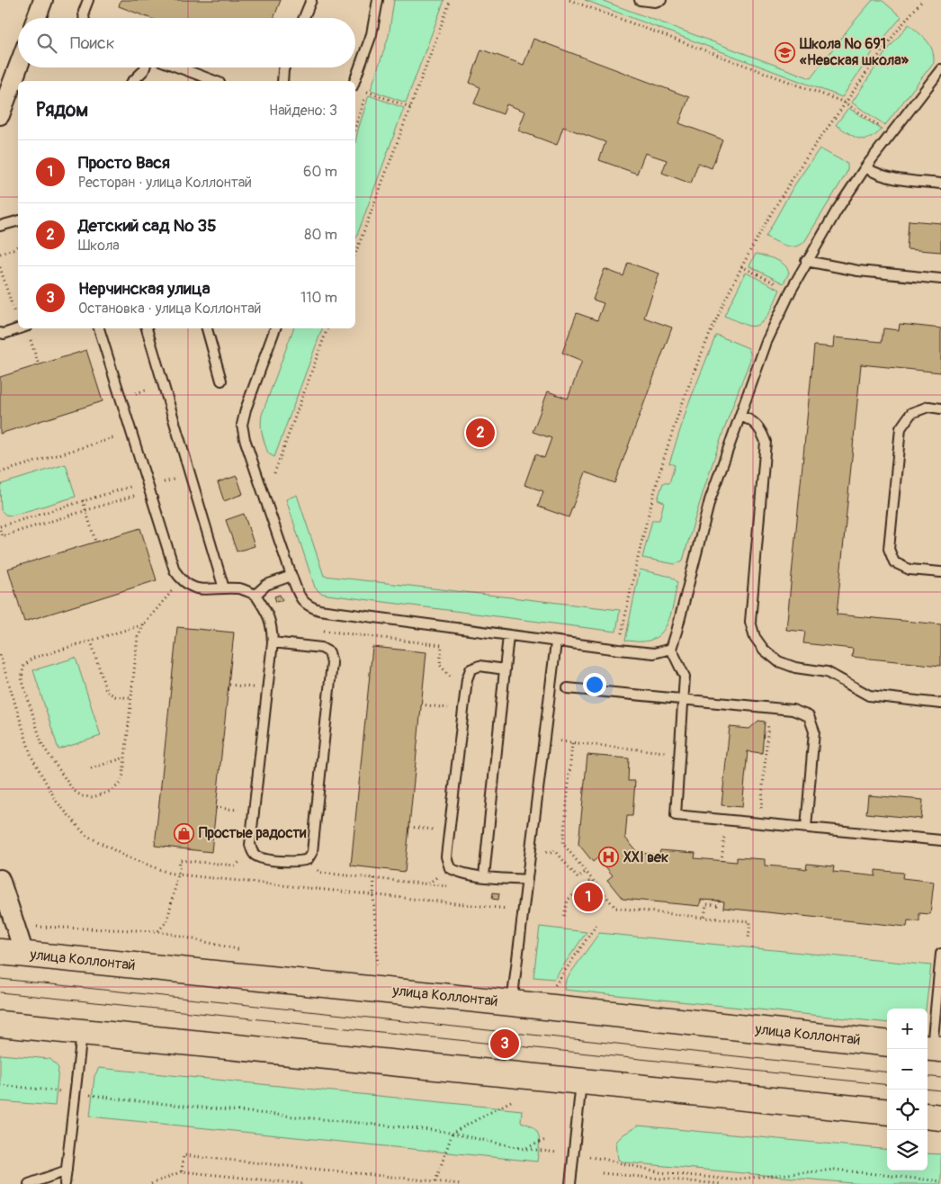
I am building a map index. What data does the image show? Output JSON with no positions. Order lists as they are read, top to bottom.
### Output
{
  "streets": {
    "main road": ["улица Коллонтай"]
  },
  "places": {
    "school or university": ["Школа № 691 «Невская школа»"],
    "shop": ["Простые радости"],
    "hospital": ["XXI век"]
  },
  "page": {
    "search": "Поиск",
    "heading": ["Рядом", "Найдено: 3"],
    "list": [
      {
        "mark": "1",
        "name": "Просто Вася",
        "note": "Ресторан · улица Коллонтай",
        "value": "60 m"
      },
      {
        "mark": "2",
        "name": "Детский сад № 35",
        "note": "Школа",
        "value": "80 m"
      },
      {
        "mark": "3",
        "name": "Нерчинская улица",
        "note": "Остановка · улица Коллонтай",
        "value": "110 m"
      }
    ],
    "pins": ["2", "1", "3"],
    "map_buttons": ["+", "−"]
  }
}
